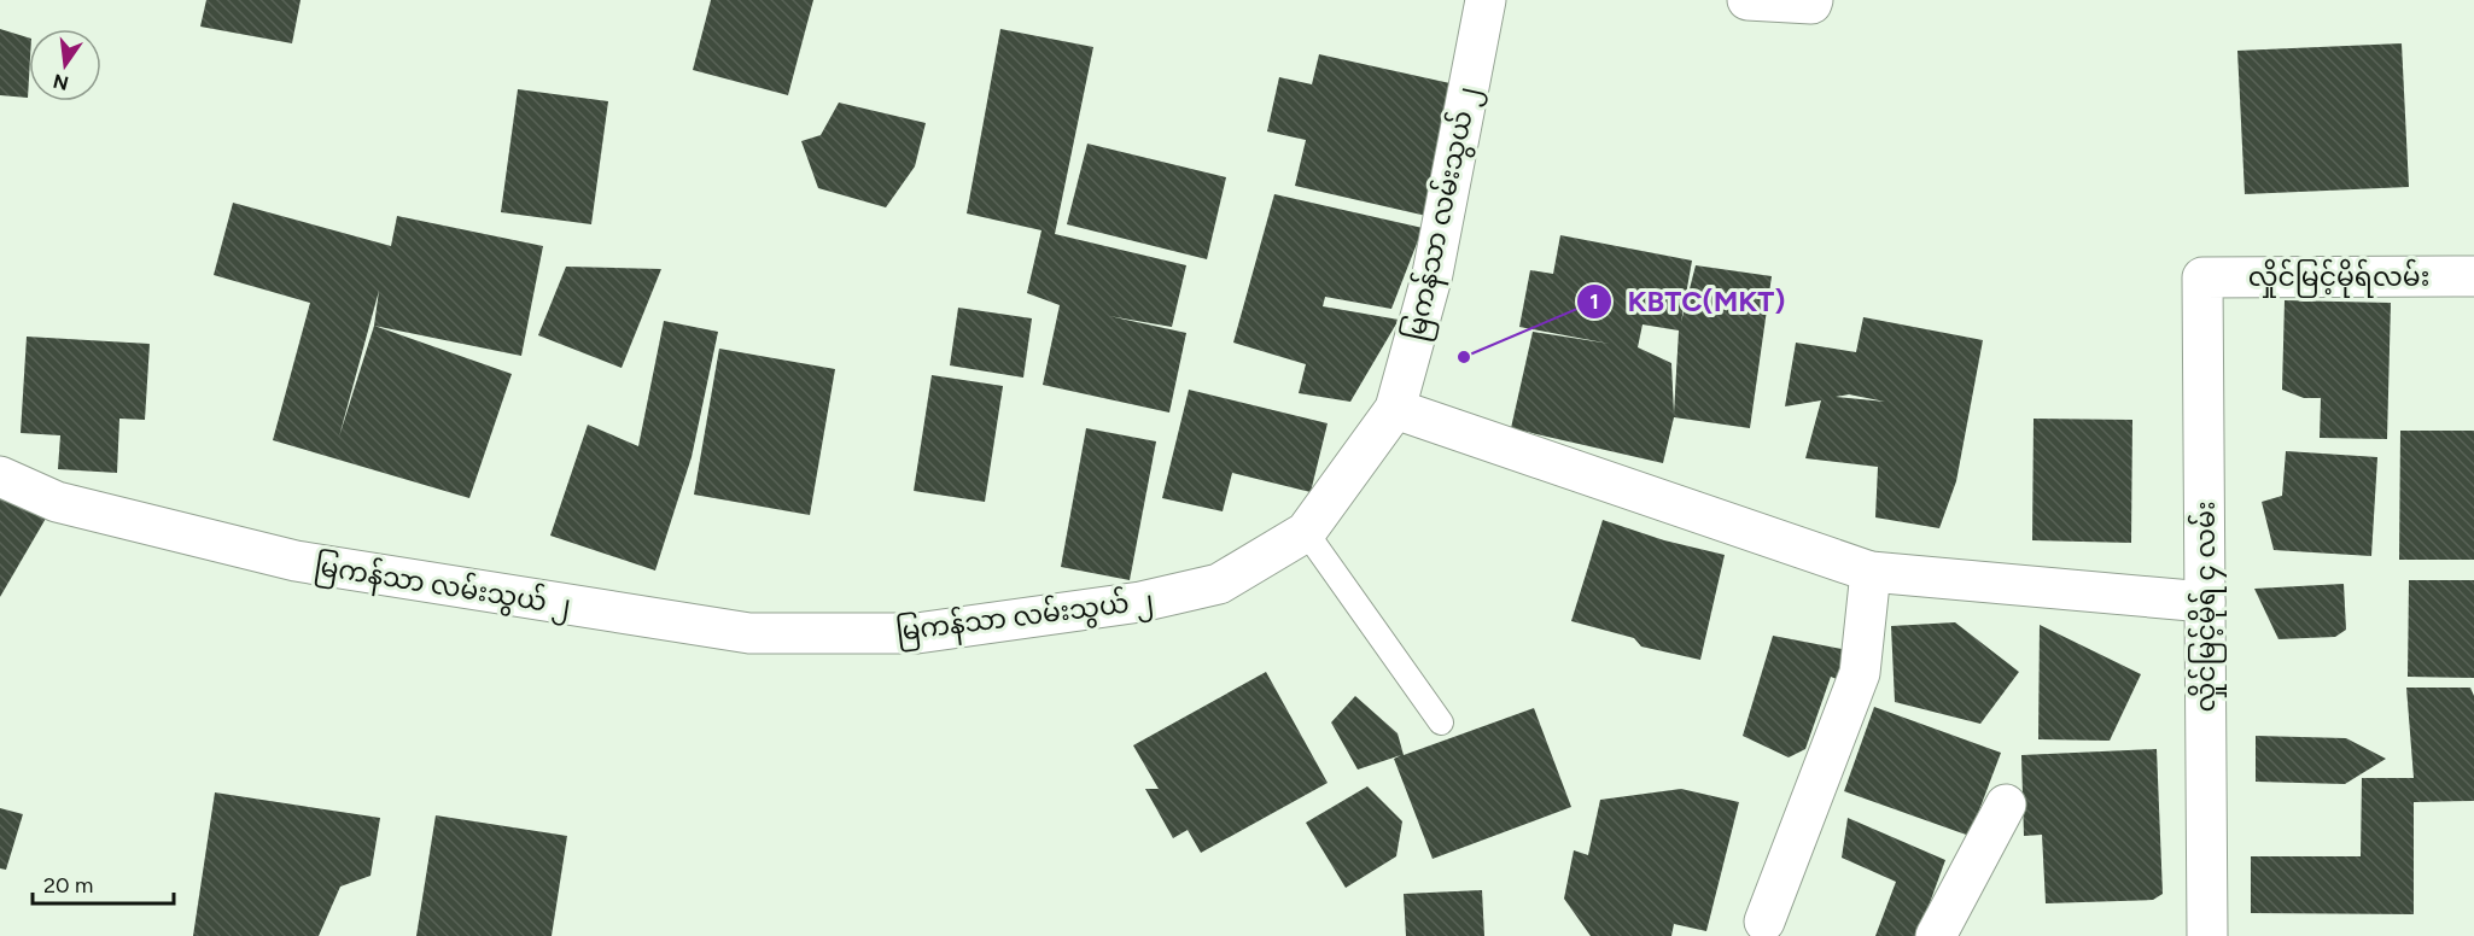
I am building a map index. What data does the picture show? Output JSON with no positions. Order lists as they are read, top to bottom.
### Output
{
  "streets": {
    "street": ["မြကန်သာ လမ်းသွယ် ၂", "လှိုင်မြင့်မိုရ်လမ်း", "လှိုင်မြင့်မိုရ် ၄ လမ်း"]
  },
  "crossings": [
    ["လှိုင်မြင့်မိုရ်လမ်း", "လှိုင်မြင့်မိုရ် ၄ လမ်း"]
  ],
  "places": ["KBTC(MKT)"],
  "scale_bar": "20 m",
  "north": "bottom"
}
